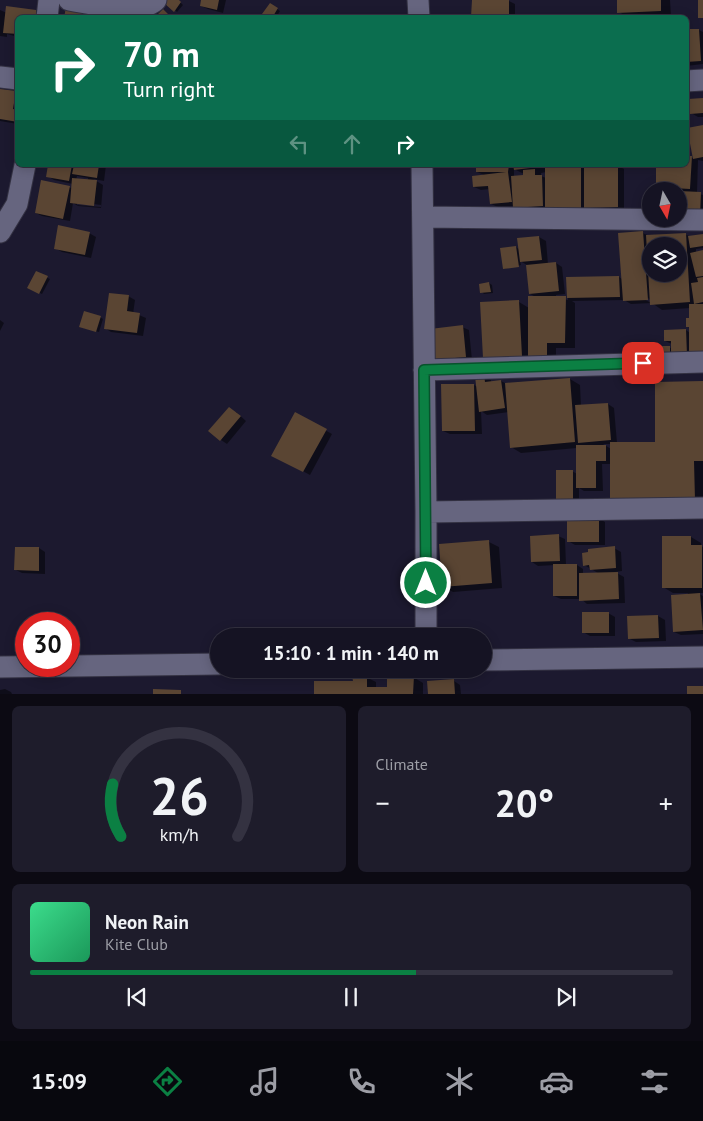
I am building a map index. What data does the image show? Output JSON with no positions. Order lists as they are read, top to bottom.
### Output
{
  "north": "bottom",
  "page": {
    "turn": ["70 m", "Turn right"],
    "limit": "30",
    "trip": "15:10 · 1 min · 140 m",
    "tile": "Climate",
    "heat": ["−", "20°", "+"],
    "song": ["Neon Rain", "Kite Club"],
    "tabs": "15:09",
    "gauge": ["26", "km/h"]
  }
}
